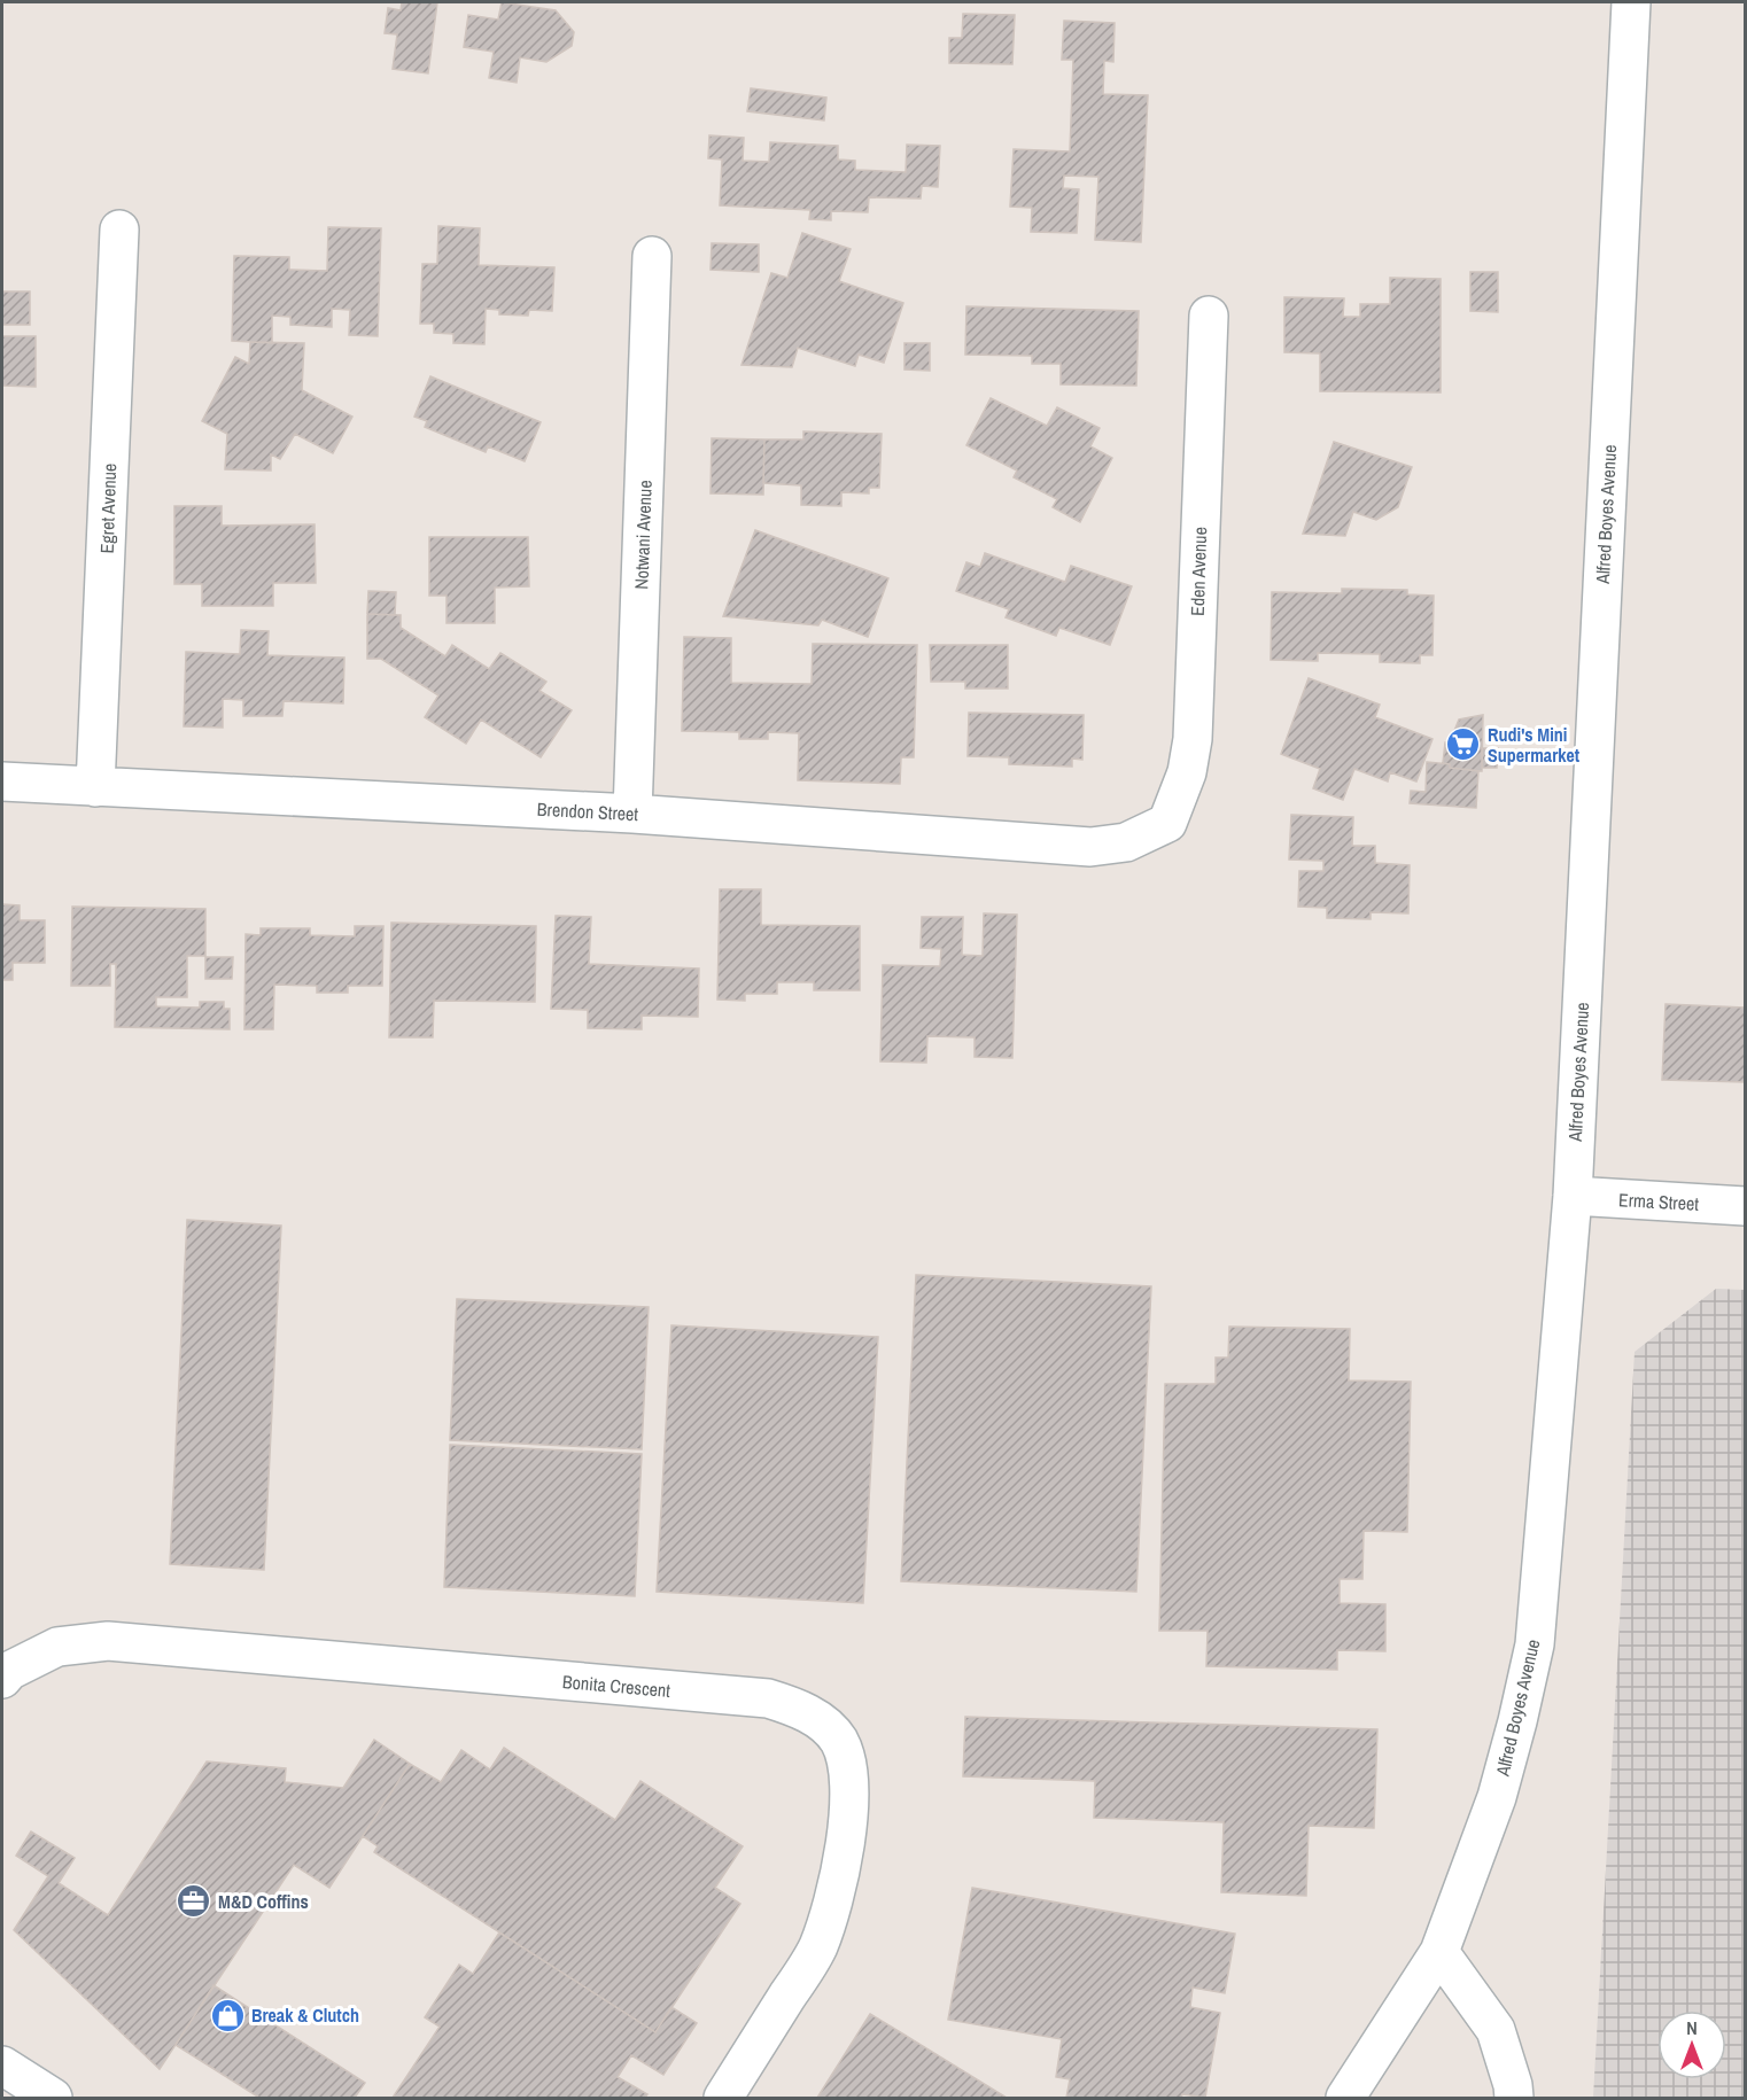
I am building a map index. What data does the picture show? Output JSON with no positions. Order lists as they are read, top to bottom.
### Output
{
  "streets": {
    "street": [
      "Egret Avenue",
      "Alfred Boyes Avenue",
      "Notwani Avenue",
      "Eden Avenue",
      "Brendon Street",
      "Erma Street",
      "Bonita Crescent"
    ]
  },
  "crossings": [
    ["Egret Avenue", "Brendon Street"],
    ["Alfred Boyes Avenue", "Erma Street"],
    ["Notwani Avenue", "Brendon Street"],
    ["Eden Avenue", "Brendon Street"]
  ],
  "places": {
    "supermarket": ["Rudi's Mini Supermarket"],
    "office": ["M&D Coffins"],
    "shop": ["Break & Clutch"]
  },
  "north": "top"
}
